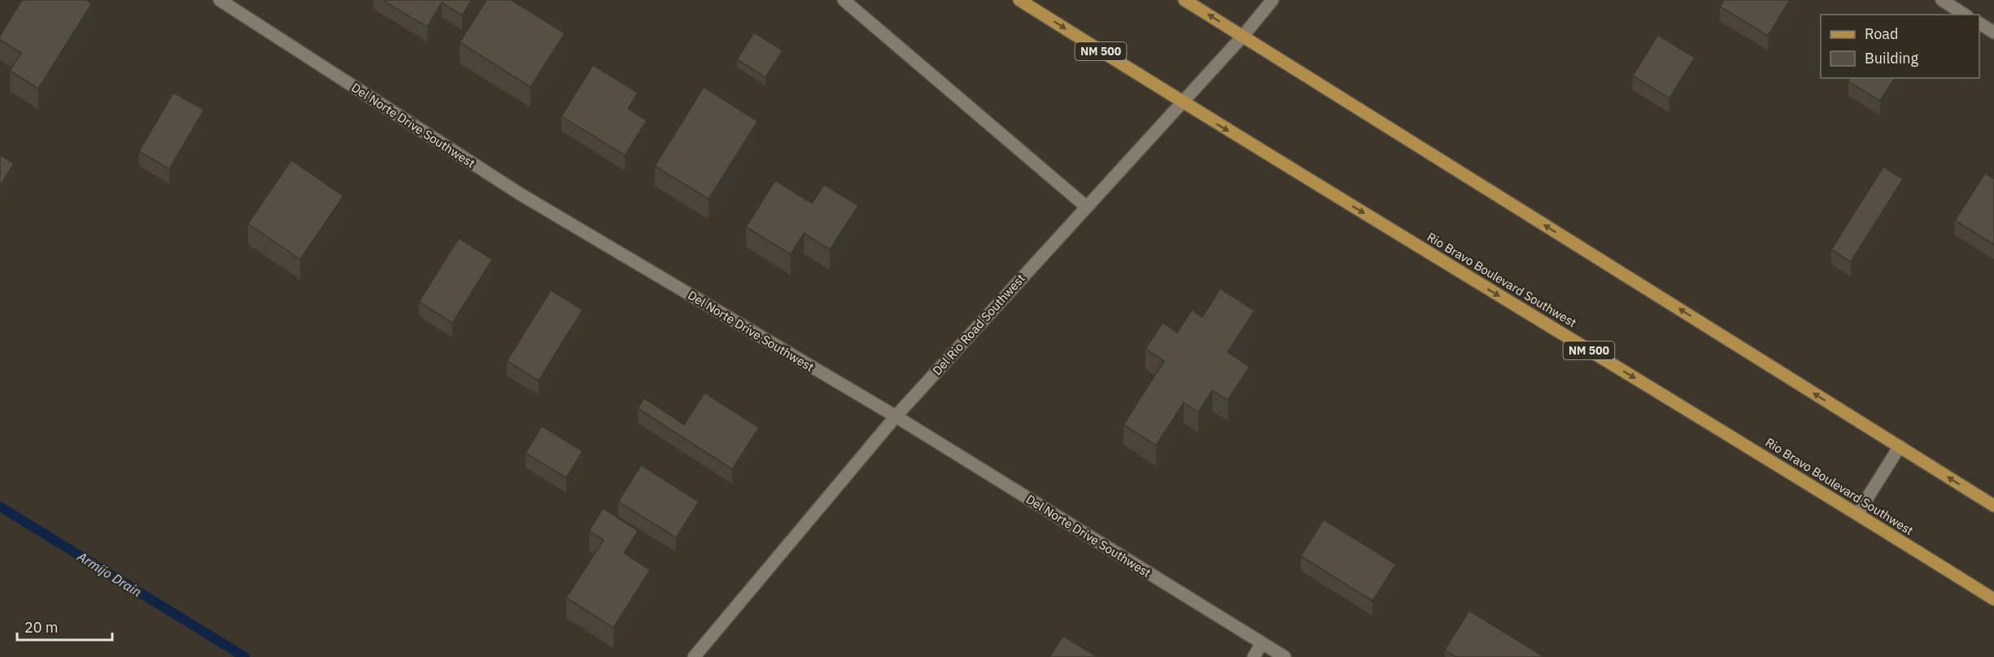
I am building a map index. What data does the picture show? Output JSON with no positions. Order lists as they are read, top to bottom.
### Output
{
  "streets": {
    "main road": ["NM 500", "Rio Bravo Boulevard Southwest"],
    "street": ["Del Norte Drive Southwest", "Del Rio Road Southwest"]
  },
  "crossings": [
    ["Del Norte Drive Southwest", "Del Rio Road Southwest"],
    ["Rio Bravo Boulevard Southwest", "Del Rio Road Southwest"]
  ],
  "water": ["Armijo Drain"],
  "legend": ["Road", "Building"],
  "scale_bar": "20 m"
}
